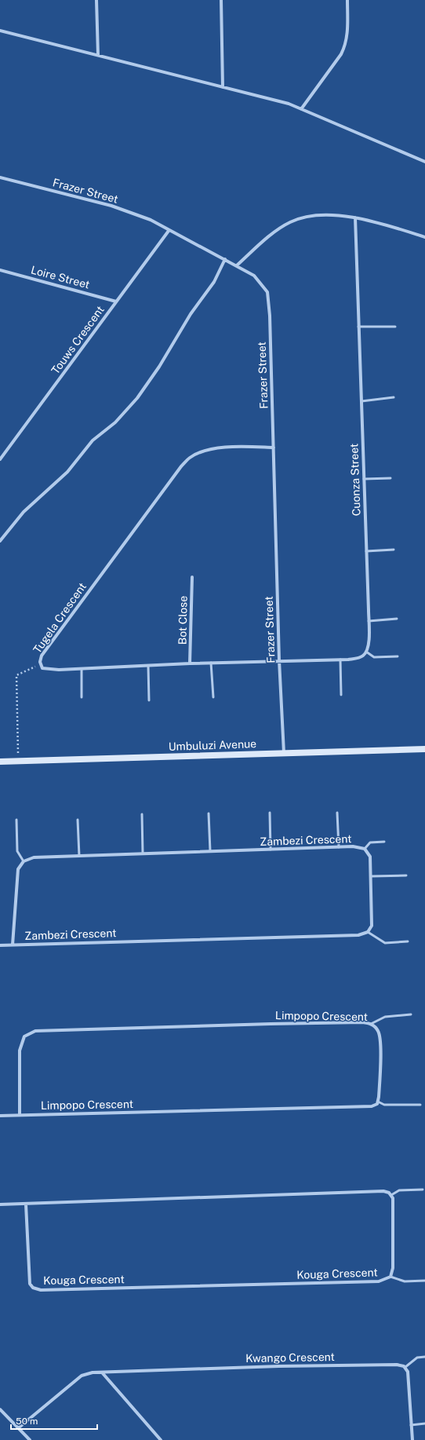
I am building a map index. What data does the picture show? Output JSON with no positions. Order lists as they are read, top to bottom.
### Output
{
  "streets": {
    "street": [
      "Frazer Street",
      "Loire Street",
      "Touws Crescent",
      "Cuonza Street",
      "Tugela Crescent",
      "Bot Close",
      "Umbuluzi Avenue",
      "Zambezi Crescent",
      "Limpopo Crescent",
      "Kouga Crescent",
      "Kwango Crescent"
    ]
  },
  "crossings": [
    ["Frazer Street", "Touws Crescent"],
    ["Frazer Street", "Tugela Crescent"],
    ["Frazer Street", "Umbuluzi Avenue"],
    ["Loire Street", "Touws Crescent"],
    ["Tugela Crescent", "Bot Close"]
  ],
  "scale_bar": "50 m"
}
